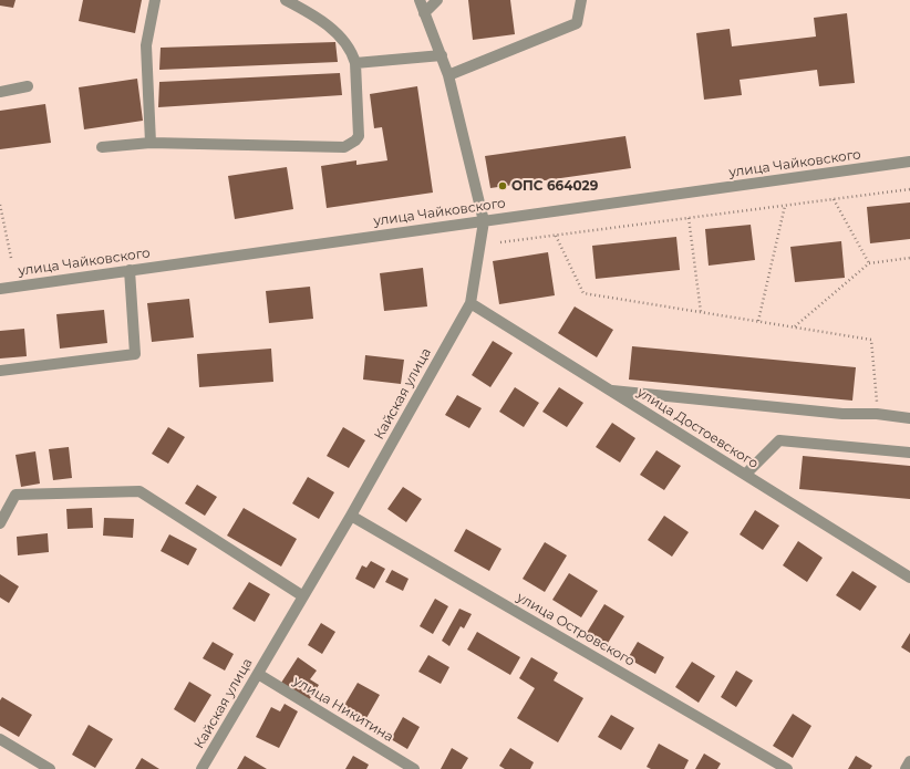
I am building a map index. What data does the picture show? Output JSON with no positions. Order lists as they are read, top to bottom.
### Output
{
  "streets": {
    "street": [
      "улица Чайковского",
      "Кайская улица",
      "улица Достоевского",
      "улица Островского",
      "улица Никитина"
    ]
  },
  "crossings": [
    ["улица Чайковского", "Кайская улица"],
    ["Кайская улица", "улица Достоевского"],
    ["Кайская улица", "улица Островского"],
    ["Кайская улица", "улица Никитина"]
  ],
  "places": ["ОПС 664029"]
}
